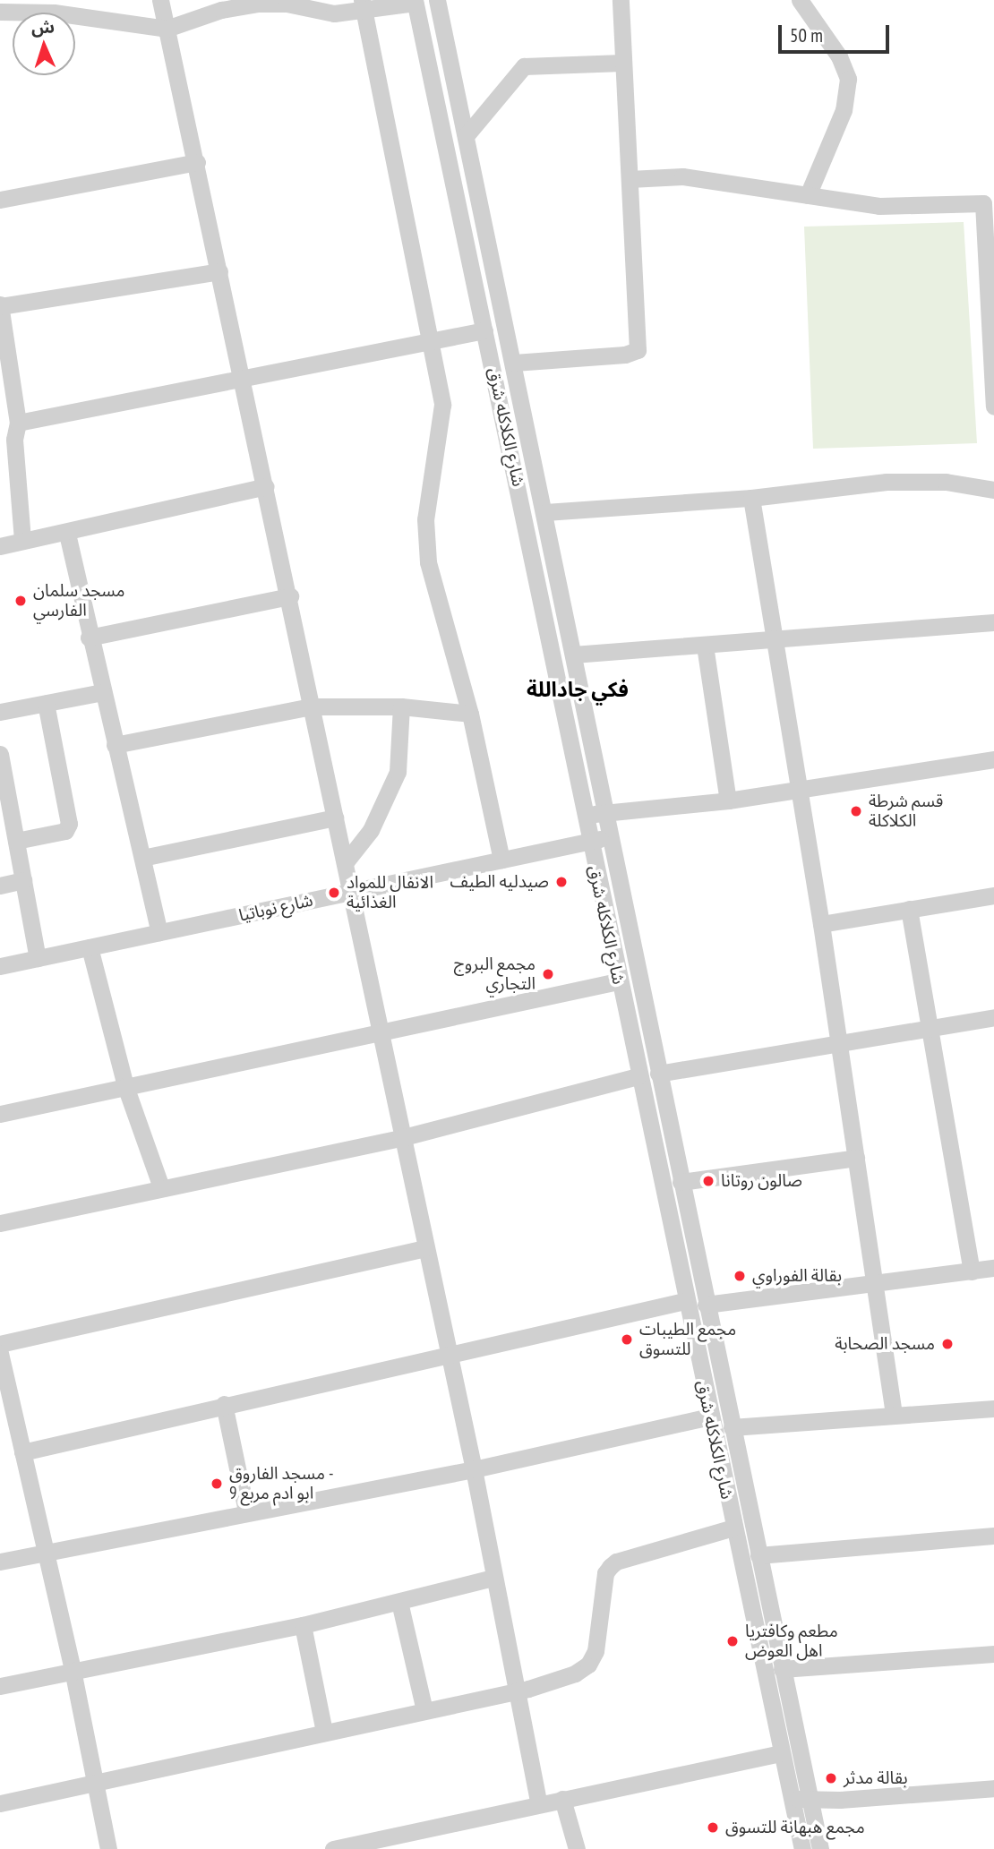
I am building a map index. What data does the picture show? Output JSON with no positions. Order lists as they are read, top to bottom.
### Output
{
  "streets": {
    "street": ["شارع الكلاكله شرق", "شارع نوباتيا"]
  },
  "crossings": [
    ["شارع الكلاكله شرق", "شارع نوباتيا"]
  ],
  "districts": ["فكي جاداللة"],
  "places": [
    "مسجد سلمان الفارسي",
    "قسم شرطة الكلاكلة",
    "صيدليه الطيف",
    "الانفال للمواد الغذائية",
    "مجمع البروج التجاري",
    "صالون روتانا",
    "بقالة الفوراوي",
    "مجمع الطيبات للتسوق",
    "مسجد الصحابة",
    "مسجد الفاروق - ابو ادم مربع 9",
    "مطعم وكافتريا اهل العوض",
    "بقالة مدثر",
    "مجمع هبهانة للتسوق"
  ],
  "scale_bar": "50 m",
  "north": "top"
}
